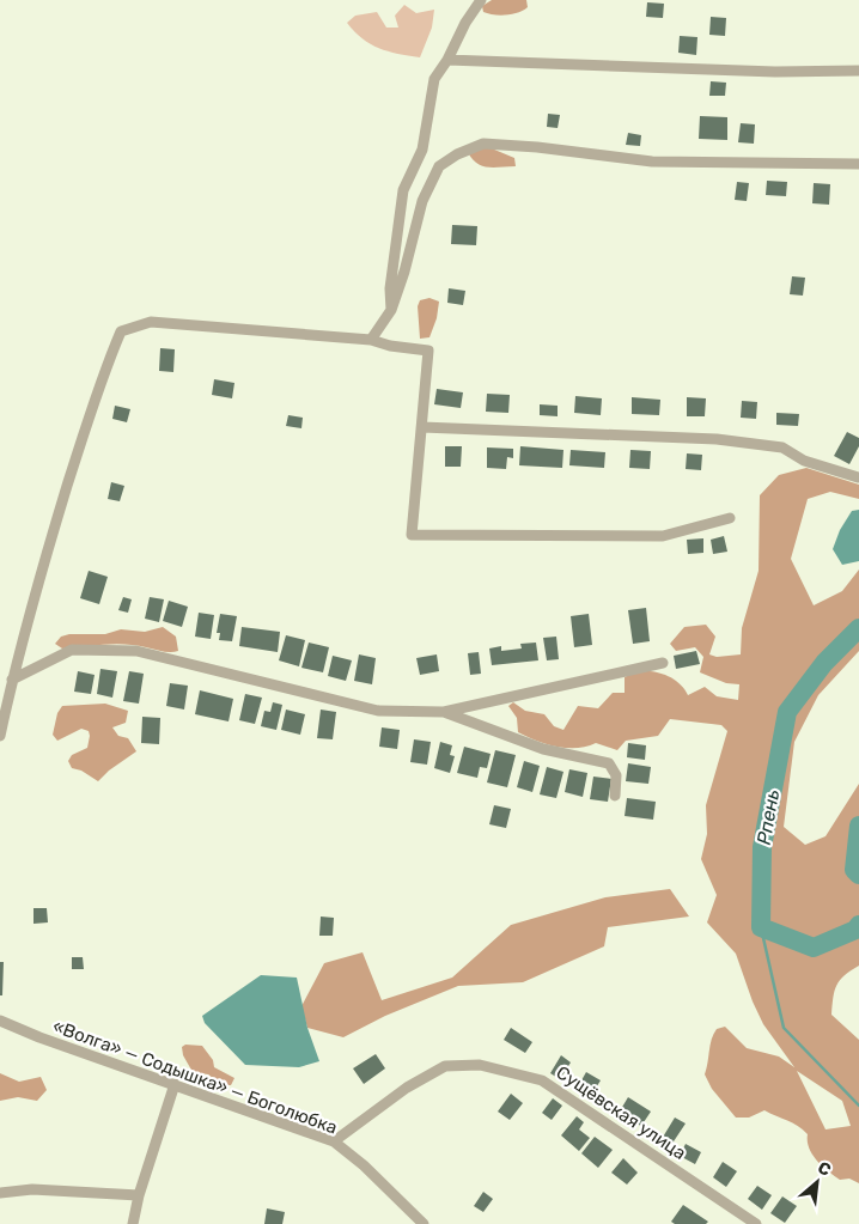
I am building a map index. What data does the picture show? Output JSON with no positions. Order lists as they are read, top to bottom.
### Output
{
  "streets": {
    "street": ["«Волга» — Содышка» — Боголюбка", "Сущёвская улица"]
  },
  "crossings": [
    ["«Волга» — Содышка» — Боголюбка", "Сущёвская улица"]
  ],
  "water": ["Рпень"],
  "north": "top right"
}
